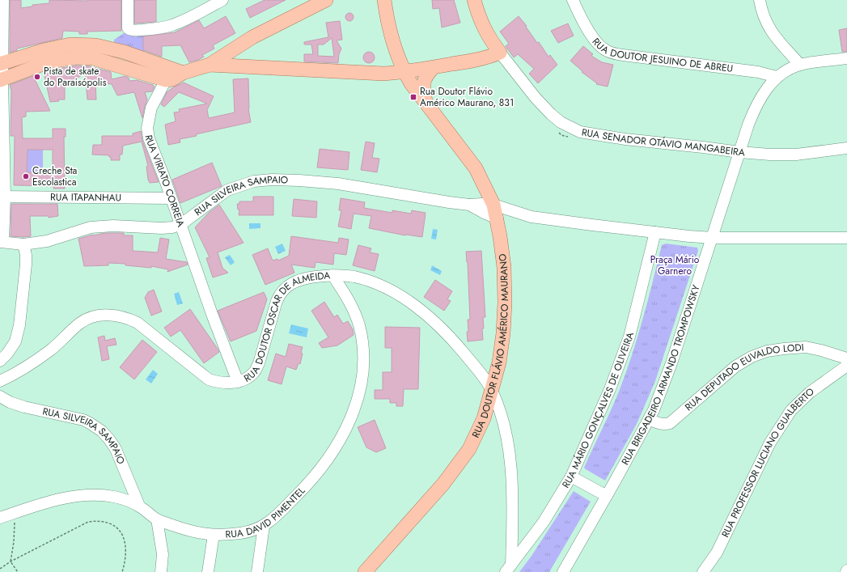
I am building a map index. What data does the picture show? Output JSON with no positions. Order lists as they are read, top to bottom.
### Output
{
  "streets": {
    "main road": ["RUA SENADOR OTÁVIO MANGABEIRA", "RUA DOUTOR FLÁVIO AMÉRICO MAURANO"],
    "street": [
      "RUA DOUTOR JESUINO DE ABREU",
      "RUA VIRIATO CORREIA",
      "RUA ITAPANHAU",
      "RUA SILVEIRA SAMPAIO",
      "RUA DOUTOR OSCAR DE ALMEIDA",
      "RUA BRIGADEIRO ARMANDO TROMPOWSKY",
      "RUA DEPUTADO EUVALDO LODI",
      "RUA MÁRIO GONÇALVES DE OLIVEIRA",
      "RUA PROFESSOR LUCIANO GUALBERTO",
      "RUA DAVID PIMENTEL"
    ]
  },
  "crossings": [
    ["RUA DOUTOR JESUINO DE ABREU", "RUA BRIGADEIRO ARMANDO TROMPOWSKY"],
    ["RUA SENADOR OTÁVIO MANGABEIRA", "RUA BRIGADEIRO ARMANDO TROMPOWSKY"],
    ["RUA VIRIATO CORREIA", "RUA ITAPANHAU"],
    ["RUA VIRIATO CORREIA", "RUA SILVEIRA SAMPAIO"],
    ["RUA VIRIATO CORREIA", "RUA DOUTOR OSCAR DE ALMEIDA"],
    ["RUA SILVEIRA SAMPAIO", "RUA DOUTOR FLÁVIO AMÉRICO MAURANO"],
    ["RUA SILVEIRA SAMPAIO", "RUA BRIGADEIRO ARMANDO TROMPOWSKY"],
    ["RUA SILVEIRA SAMPAIO", "RUA MÁRIO GONÇALVES DE OLIVEIRA"],
    ["RUA SILVEIRA SAMPAIO", "RUA DAVID PIMENTEL"],
    ["RUA DOUTOR OSCAR DE ALMEIDA", "RUA DOUTOR FLÁVIO AMÉRICO MAURANO"],
    ["RUA DOUTOR OSCAR DE ALMEIDA", "RUA MÁRIO GONÇALVES DE OLIVEIRA"],
    ["RUA DOUTOR OSCAR DE ALMEIDA", "RUA DAVID PIMENTEL"],
    ["RUA BRIGADEIRO ARMANDO TROMPOWSKY", "RUA DEPUTADO EUVALDO LODI"]
  ],
  "parks": ["Praça Mário Garnero"],
  "places": {
    "other": ["Pista de skate do Paraisópolis", "Creche Sta Escolastica"],
    "transit": ["Rua Doutor Flávio Américo Maurano, 831"]
  }
}
